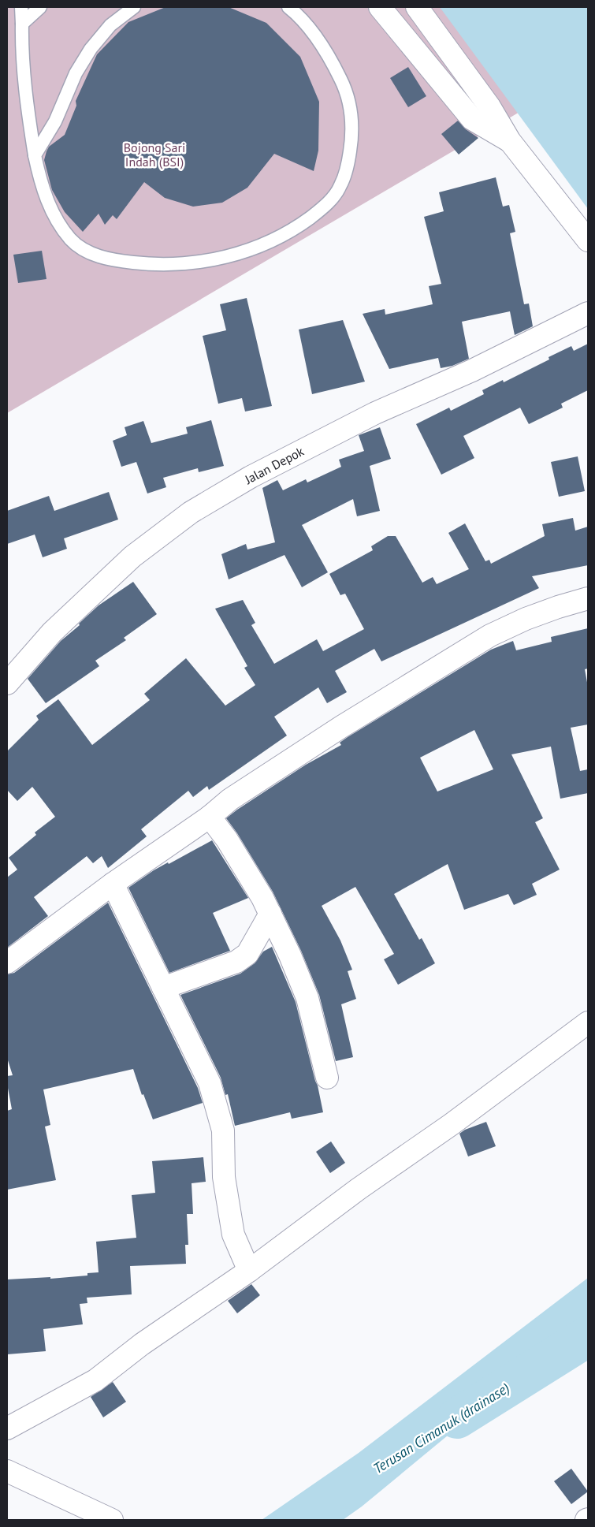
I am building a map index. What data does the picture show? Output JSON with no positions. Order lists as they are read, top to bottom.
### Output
{
  "streets": {
    "street": ["Jalan Depok"]
  },
  "water": ["Terusan Cimanuk (drainase)"],
  "parks": ["Bojong Sari Indah (BSI)"]
}
